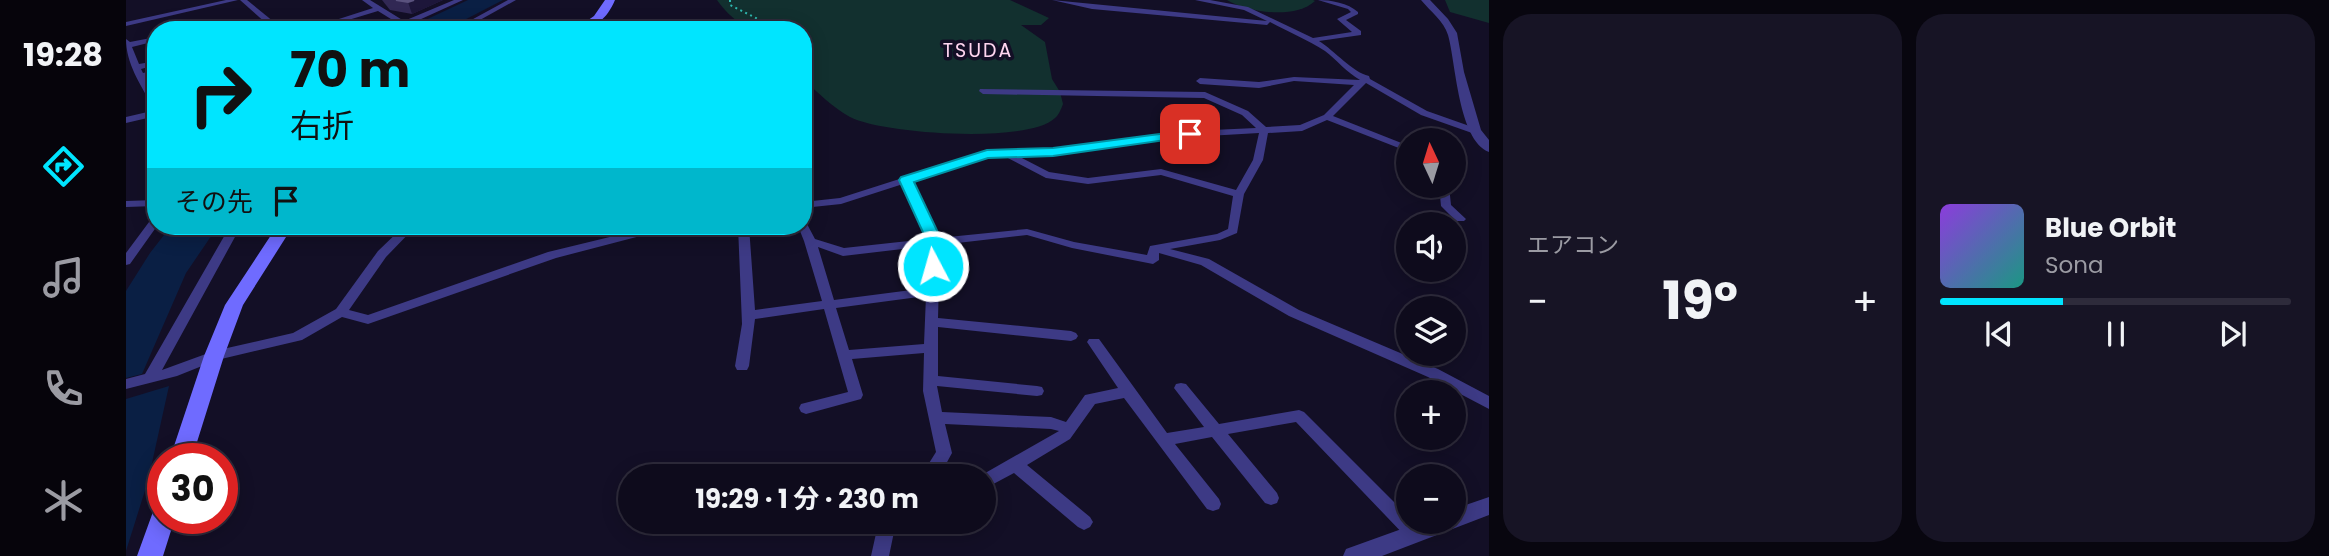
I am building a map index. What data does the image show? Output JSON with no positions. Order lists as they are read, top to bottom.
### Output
{
  "districts": ["TSUDA"],
  "north": "top",
  "page": {
    "tabs": "19:28",
    "tile": "エアコン",
    "turn": ["70 m", "右折"],
    "map_buttons": ["+", "−"],
    "then": "その先",
    "song": ["Blue Orbit", "Sona"],
    "heat": ["−", "19°", "+"],
    "limit": "30",
    "trip": "19:29 · 1 分 · 230 m"
  }
}
